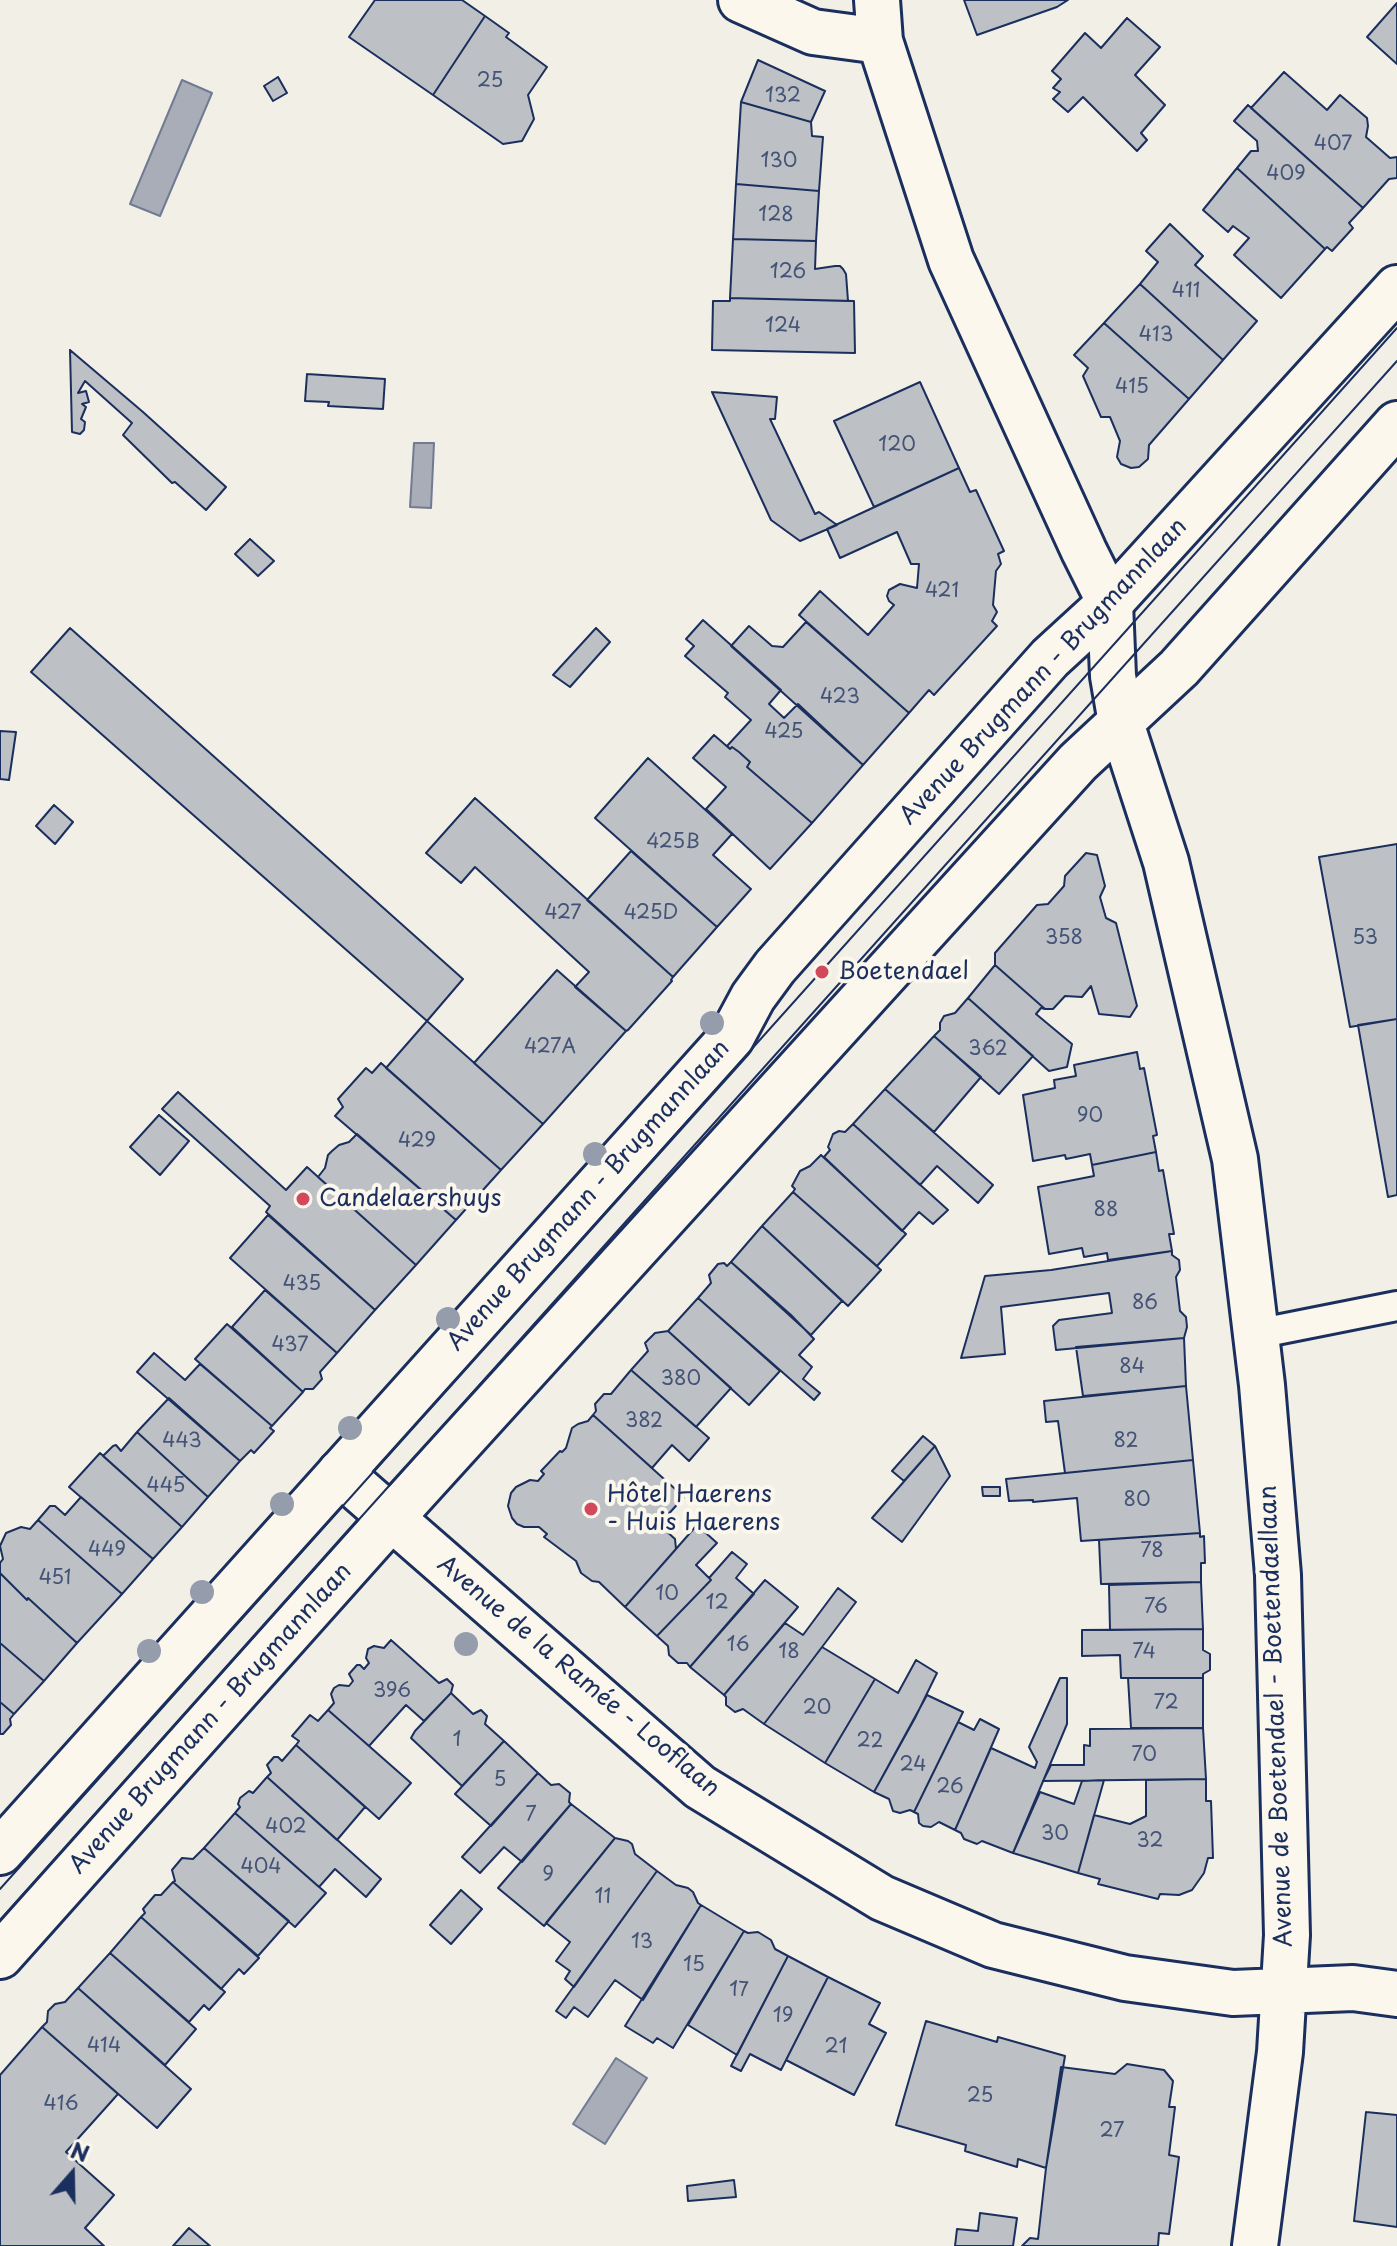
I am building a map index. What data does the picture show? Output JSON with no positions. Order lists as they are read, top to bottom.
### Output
{
  "streets": {
    "main road": ["Avenue Brugmann - Brugmannlaan", "Avenue de la Ramée - Looflaan", "Avenue de Boetendael - Boetendaellaan"]
  },
  "crossings": [
    ["Avenue Brugmann - Brugmannlaan", "Avenue de la Ramée - Looflaan"],
    ["Avenue Brugmann - Brugmannlaan", "Avenue de Boetendael - Boetendaellaan"],
    ["Avenue de la Ramée - Looflaan", "Avenue de Boetendael - Boetendaellaan"]
  ],
  "places": ["Boetendael", "Candelaershuys", "Hôtel Haerens - Huis Haerens"],
  "house_numbers": [
    "25",
    "132",
    "407",
    "130",
    "409",
    "128",
    "126",
    "411",
    "124",
    "413",
    "415",
    "120",
    "421",
    "423",
    "425",
    "425B",
    "427",
    "425D",
    "358",
    "53",
    "427A",
    "362",
    "90",
    "429",
    "88",
    "435",
    "86",
    "437",
    "84",
    "380",
    "382",
    "443",
    "82",
    "445",
    "80",
    "449",
    "78",
    "451",
    "10",
    "12",
    "76",
    "16",
    "18",
    "74",
    "396",
    "72",
    "20",
    "1",
    "22",
    "70",
    "24",
    "5",
    "26",
    "7",
    "402",
    "30",
    "32",
    "404",
    "9",
    "11",
    "13",
    "15",
    "17",
    "19",
    "414",
    "21",
    "25",
    "416",
    "27"
  ],
  "north": "top"
}
